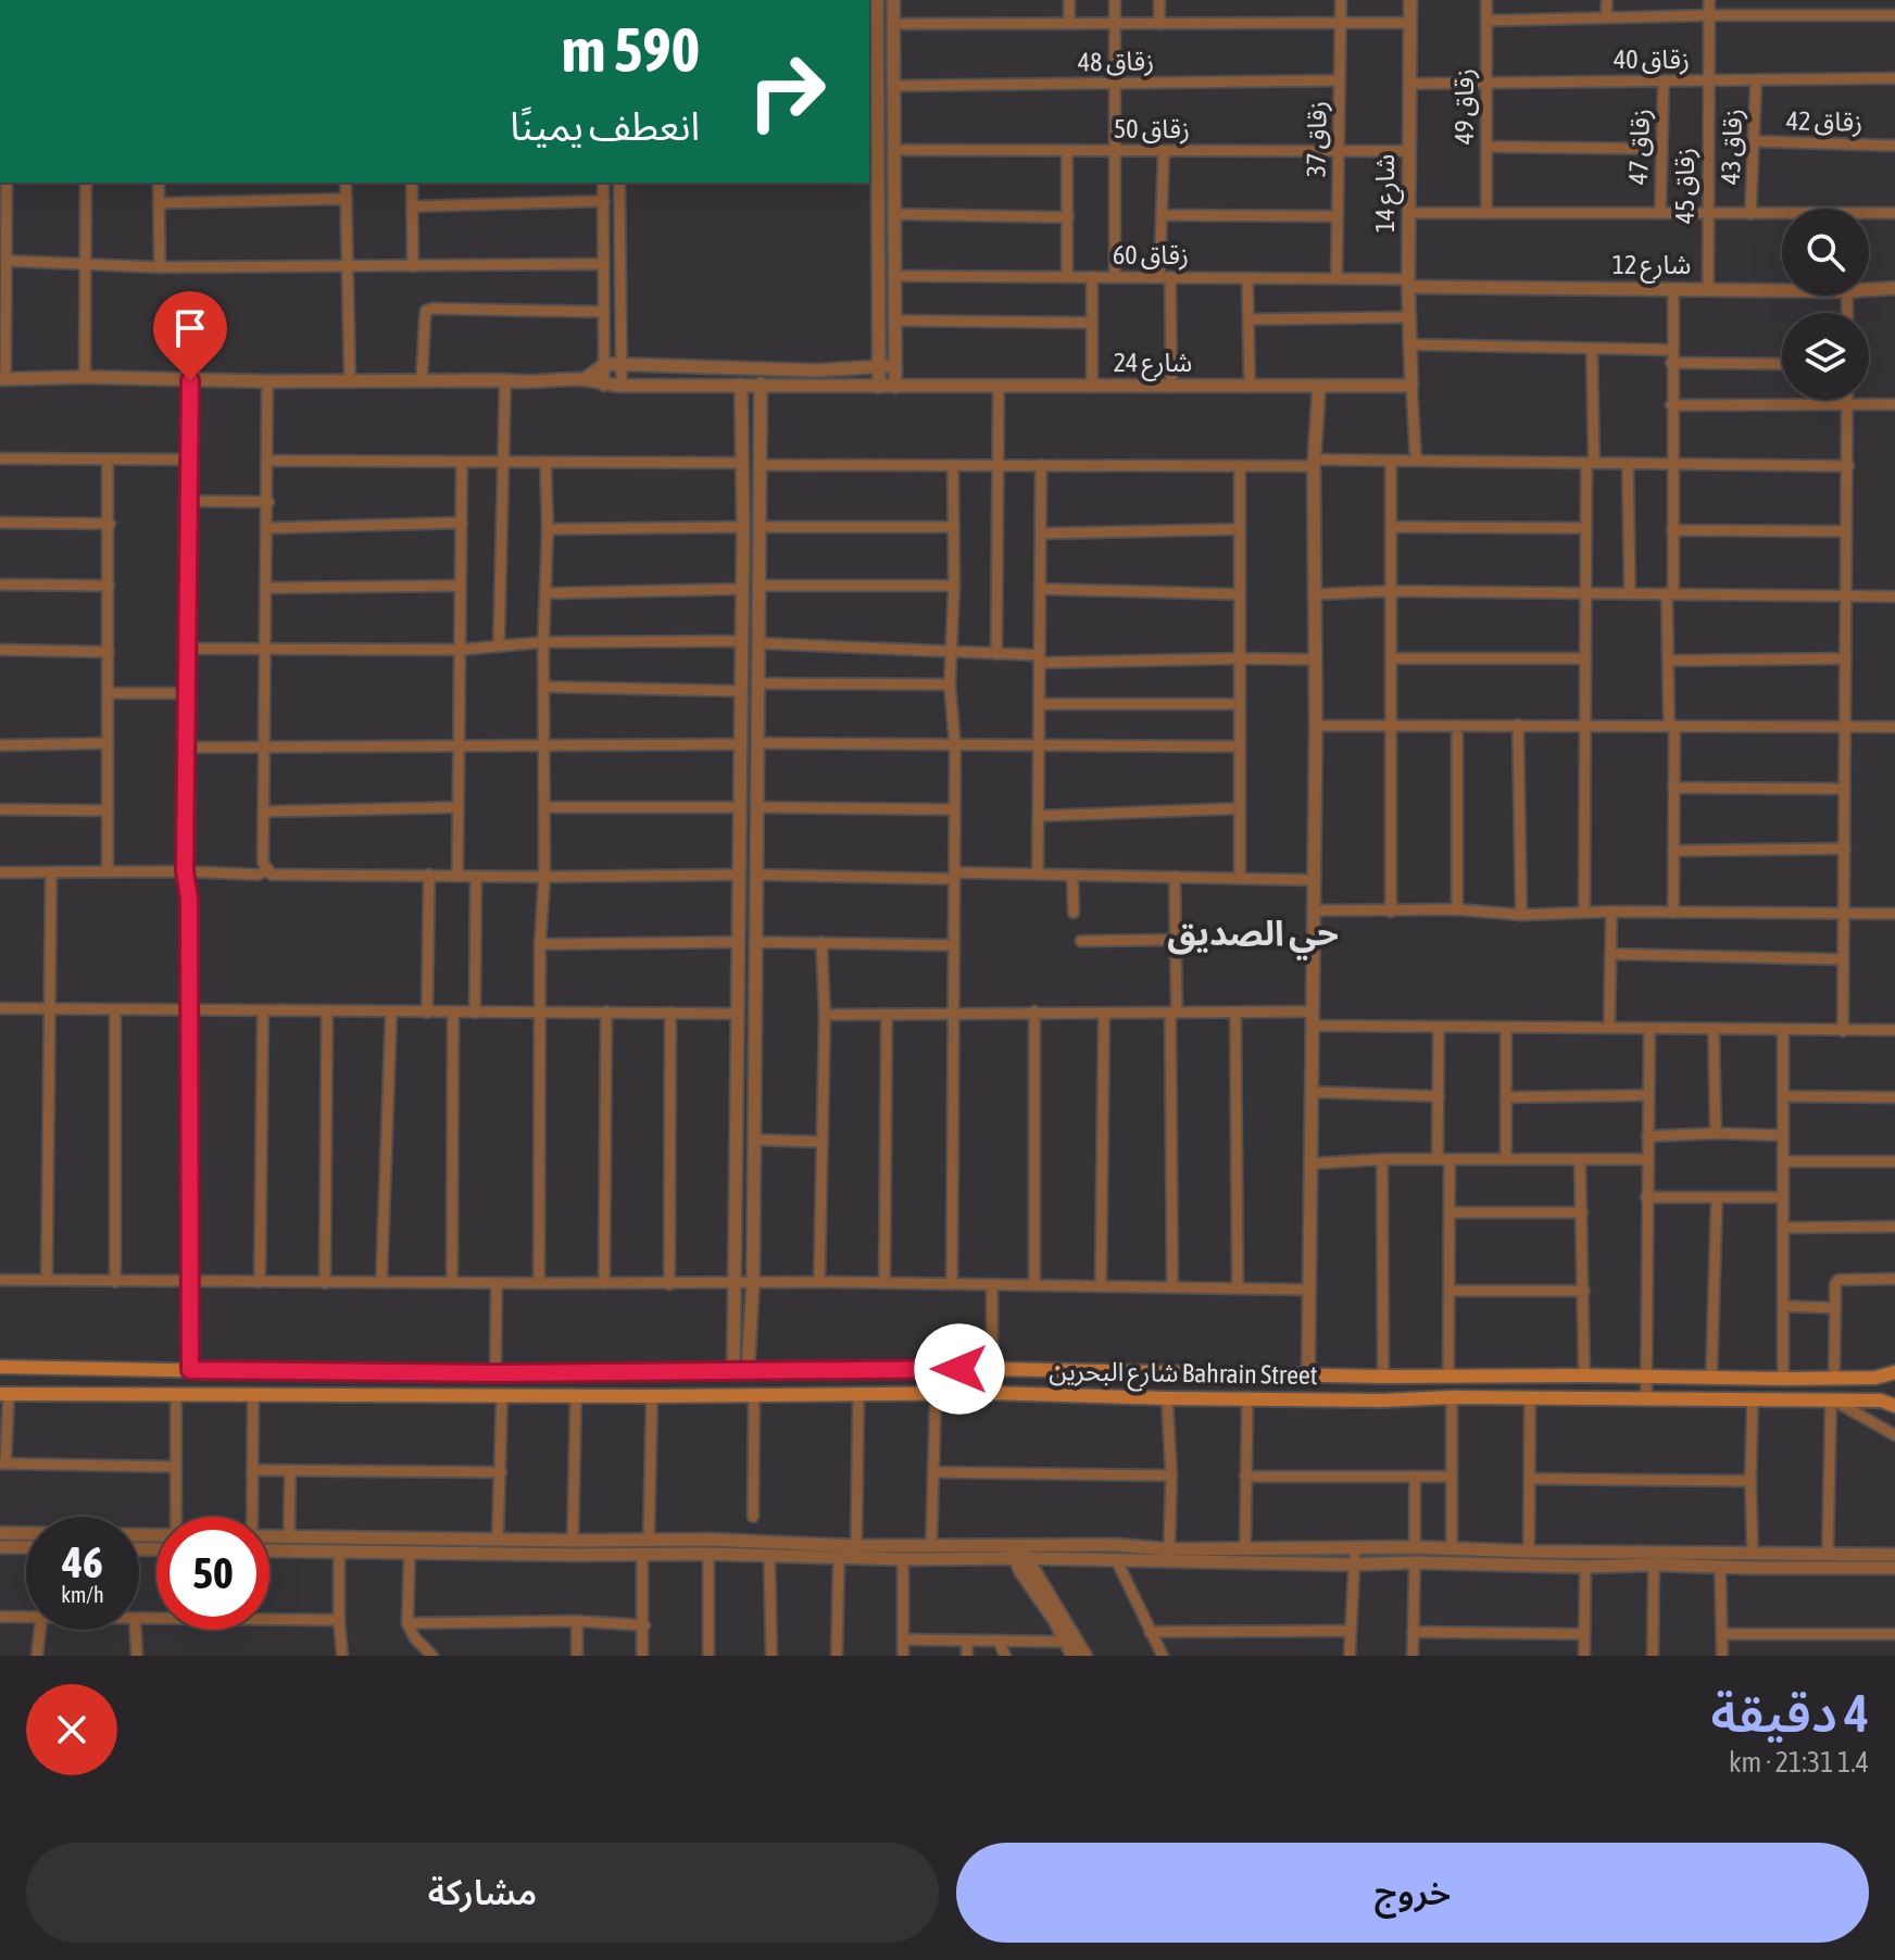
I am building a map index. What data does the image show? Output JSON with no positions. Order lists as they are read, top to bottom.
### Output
{
  "streets": {
    "main road": ["شارع البحرين Bahrain Street"],
    "street": [
      "زقاق 40",
      "زقاق 48",
      "زقاق 49",
      "زقاق 42",
      "زقاق 50",
      "زقاق 37",
      "زقاق 47",
      "زقاق 43",
      "زقاق 45",
      "شارع 14",
      "زقاق 60",
      "شارع 12",
      "شارع 24"
    ]
  },
  "crossings": [
    ["زقاق 40", "زقاق 49"],
    ["زقاق 40", "زقاق 47"],
    ["زقاق 40", "زقاق 43"],
    ["زقاق 40", "زقاق 45"],
    ["زقاق 40", "شارع 14"],
    ["زقاق 48", "زقاق 37"],
    ["زقاق 42", "زقاق 43"],
    ["زقاق 50", "زقاق 37"],
    ["زقاق 50", "شارع 14"],
    ["زقاق 37", "زقاق 60"],
    ["زقاق 45", "شارع 12"],
    ["شارع 14", "زقاق 60"],
    ["شارع 14", "شارع 12"],
    ["شارع 14", "شارع 24"],
    ["زقاق 60", "شارع 12"]
  ],
  "districts": ["حي الصديق"],
  "page": {
    "turn": ["590 m", "انعطف يمينًا"],
    "speed": "46 km/h",
    "limit": "50",
    "heading": ["4 دقيقة", "1.4 km · 21:31"],
    "buttons": ["خروج", "مشاركة"]
  }
}
